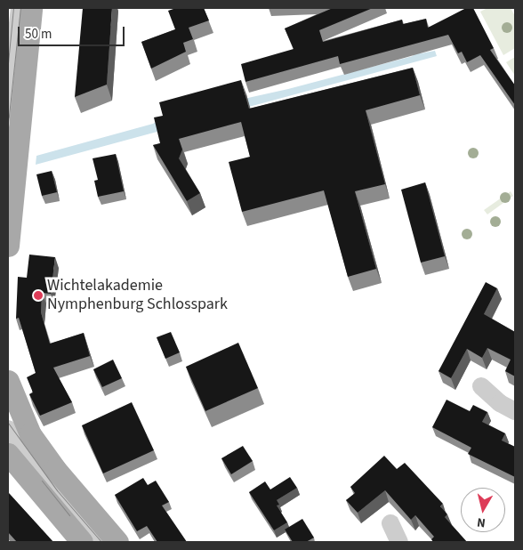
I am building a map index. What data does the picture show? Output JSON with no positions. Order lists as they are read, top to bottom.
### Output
{
  "places": ["Wichtelakademie Nymphenburg Schlosspark"],
  "scale_bar": "50 m",
  "north": "bottom"
}
